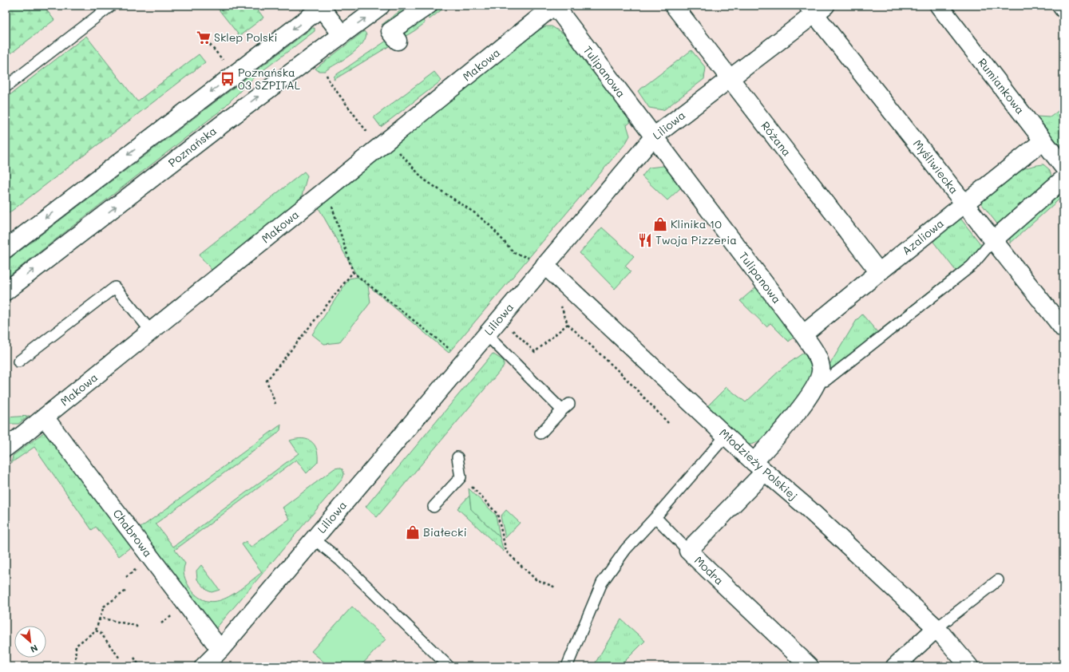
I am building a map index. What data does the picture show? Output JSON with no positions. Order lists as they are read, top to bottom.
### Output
{
  "streets": {
    "street": [
      "Makowa",
      "Tulipanowa",
      "Rumiankowa",
      "Liliowa",
      "Różana",
      "Poznańska",
      "Myśliwiecka",
      "Azaliowa",
      "Młodzieży Polskiej",
      "Chabrowa",
      "Modra"
    ]
  },
  "crossings": [
    ["Makowa", "Tulipanowa"],
    ["Makowa", "Chabrowa"],
    ["Tulipanowa", "Liliowa"],
    ["Tulipanowa", "Azaliowa"],
    ["Tulipanowa", "Młodzieży Polskiej"],
    ["Tulipanowa", "Modra"],
    ["Rumiankowa", "Azaliowa"],
    ["Liliowa", "Różana"],
    ["Liliowa", "Myśliwiecka"],
    ["Liliowa", "Młodzieży Polskiej"],
    ["Liliowa", "Chabrowa"],
    ["Różana", "Azaliowa"],
    ["Myśliwiecka", "Azaliowa"],
    ["Młodzieży Polskiej", "Modra"]
  ],
  "places": {
    "supermarket": ["Sklep Polski"],
    "bus stop": ["Poznańska 03 SZPITAL"],
    "shop": ["Klinika 10", "Białecki"],
    "restaurant": ["Twoja Pizzeria"]
  },
  "north": "bottom right"
}
